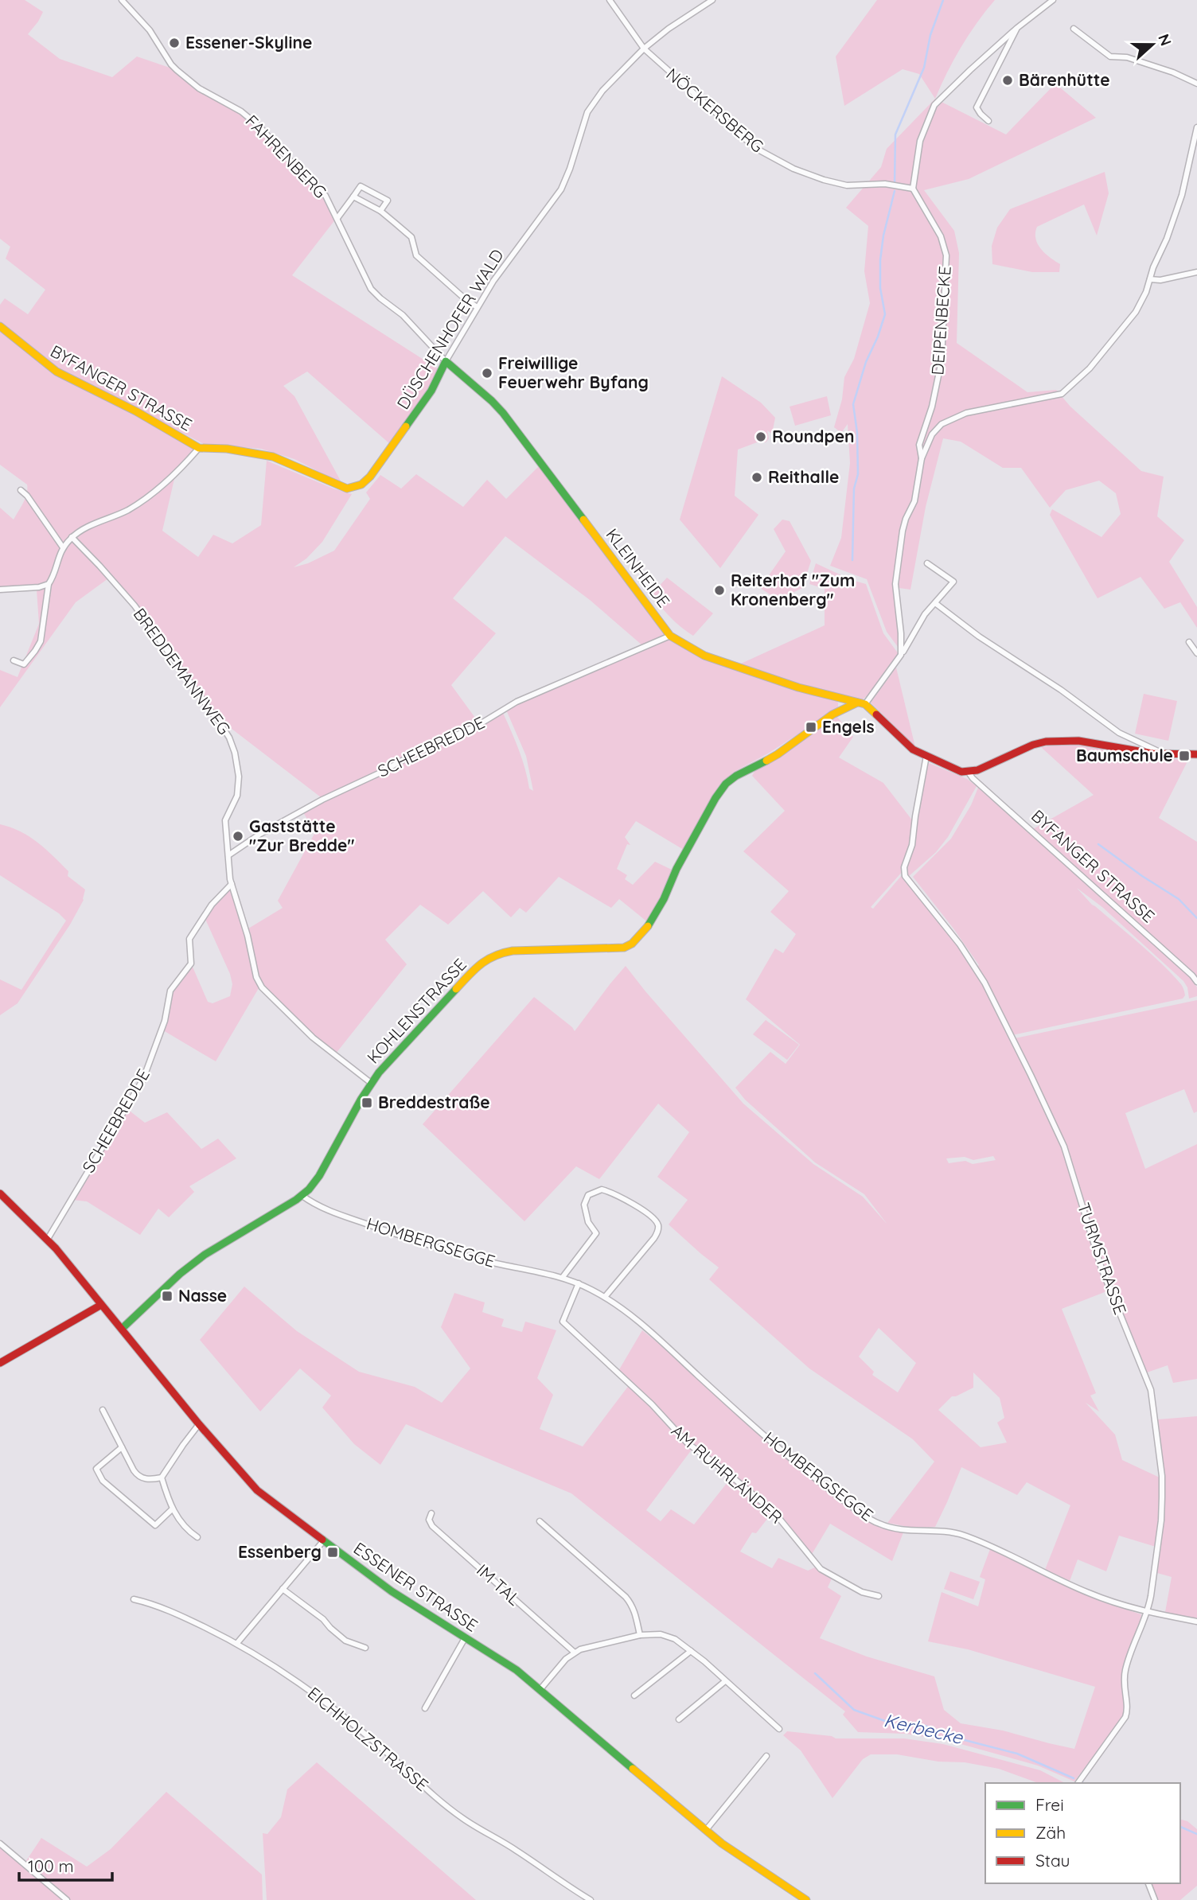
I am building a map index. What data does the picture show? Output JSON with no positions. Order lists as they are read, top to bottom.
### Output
{
  "streets": {
    "street": [
      "NÖCKERSBERG",
      "FAHRENBERG",
      "DEIPENBECKE",
      "DÜSCHENHOFER WALD",
      "BYFANGER STRASSE",
      "KLEINHEIDE",
      "BREDDEMANNWEG",
      "SCHEEBREDDE",
      "KOHLENSTRASSE",
      "HOMBERGSEGGE",
      "TURMSTRASSE",
      "AM RUHRLÄNDER",
      "IM TAL",
      "ESSENER STRASSE",
      "EICHHOLZSTRASSE"
    ]
  },
  "crossings": [
    ["NÖCKERSBERG", "DEIPENBECKE"],
    ["NÖCKERSBERG", "DÜSCHENHOFER WALD"],
    ["FAHRENBERG", "DÜSCHENHOFER WALD"],
    ["FAHRENBERG", "KLEINHEIDE"],
    ["DÜSCHENHOFER WALD", "BYFANGER STRASSE"],
    ["DÜSCHENHOFER WALD", "KLEINHEIDE"],
    ["KLEINHEIDE", "SCHEEBREDDE"],
    ["KLEINHEIDE", "KOHLENSTRASSE"],
    ["BREDDEMANNWEG", "SCHEEBREDDE"],
    ["BREDDEMANNWEG", "KOHLENSTRASSE"],
    ["SCHEEBREDDE", "ESSENER STRASSE"],
    ["KOHLENSTRASSE", "HOMBERGSEGGE"],
    ["KOHLENSTRASSE", "ESSENER STRASSE"],
    ["HOMBERGSEGGE", "TURMSTRASSE"],
    ["HOMBERGSEGGE", "AM RUHRLÄNDER"]
  ],
  "water": ["Kerbecke"],
  "places": {
    "other": [
      "Essener-Skyline",
      "Bärenhütte",
      "Freiwillige Feuerwehr Byfang",
      "Roundpen",
      "Reithalle",
      "Reiterhof \"Zum Kronenberg\"",
      "Gaststätte \"Zur Bredde\""
    ],
    "transit": [
      "Engels",
      "Baumschule",
      "Breddestraße",
      "Nasse",
      "Essenberg"
    ]
  },
  "legend": ["Frei", "Zäh", "Stau"],
  "scale_bar": "100 m",
  "north": "right"
}
